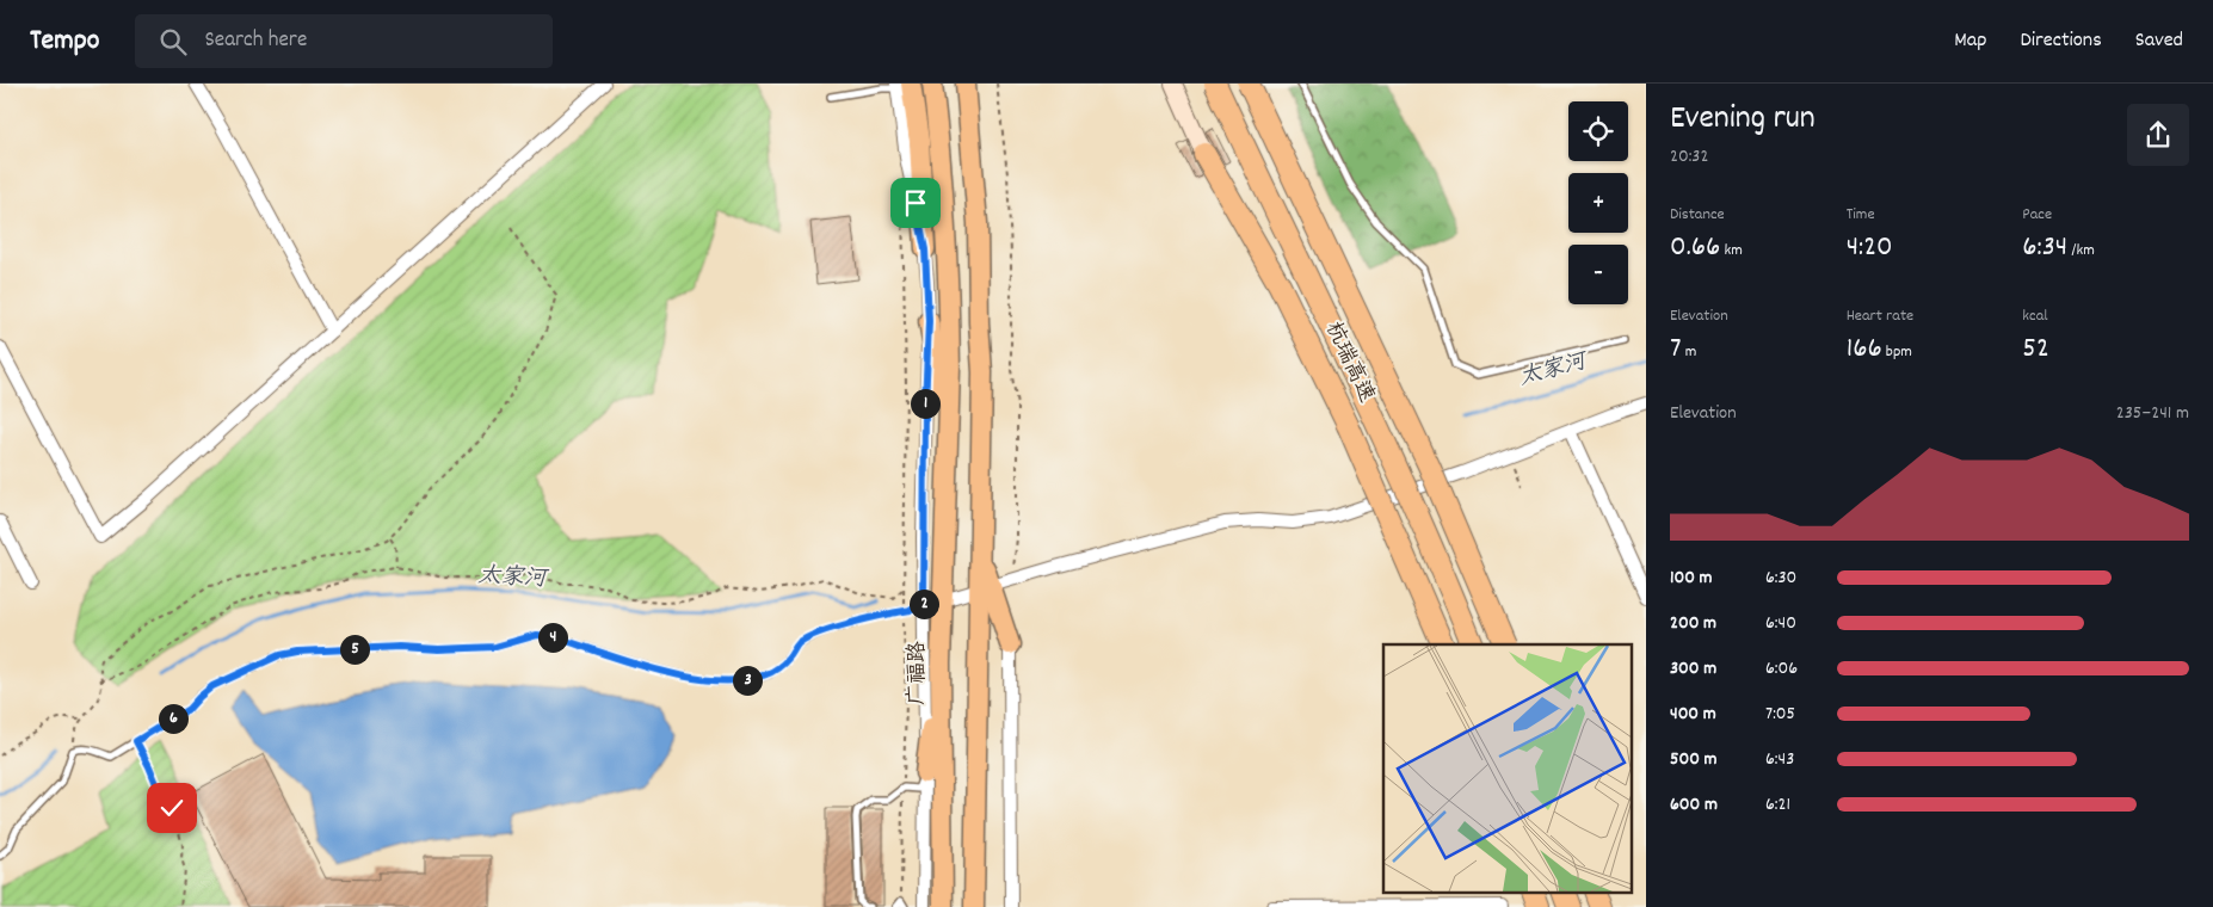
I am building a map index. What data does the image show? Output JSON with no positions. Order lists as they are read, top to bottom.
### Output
{
  "streets": {
    "highway": ["杭瑞高速"],
    "main road": ["广福路"]
  },
  "water": ["太家河"],
  "page": {
    "header": "Tempo",
    "search": "Search here",
    "nav": ["Map", "Directions", "Saved"],
    "heading": ["Evening run", "20:32"],
    "map_buttons": ["+", "−"],
    "stats": [
      ["Distance", "0.66 km"],
      ["Time", "4:20"],
      ["Pace", "6:34 /km"],
      ["Elevation", "7 m"],
      ["Heart rate", "166 bpm"],
      ["kcal", "52"]
    ],
    "chart": ["Elevation", "235–241 m"],
    "pins": [
      "1",
      "2",
      "4",
      "5",
      "3",
      "6"
    ],
    "list": [
      {
        "name": "100 m",
        "note": "6:30"
      },
      {
        "name": "200 m",
        "note": "6:40"
      },
      {
        "name": "300 m",
        "note": "6:06"
      },
      {
        "name": "400 m",
        "note": "7:05"
      },
      {
        "name": "500 m",
        "note": "6:43"
      },
      {
        "name": "600 m",
        "note": "6:21"
      }
    ]
  }
}
